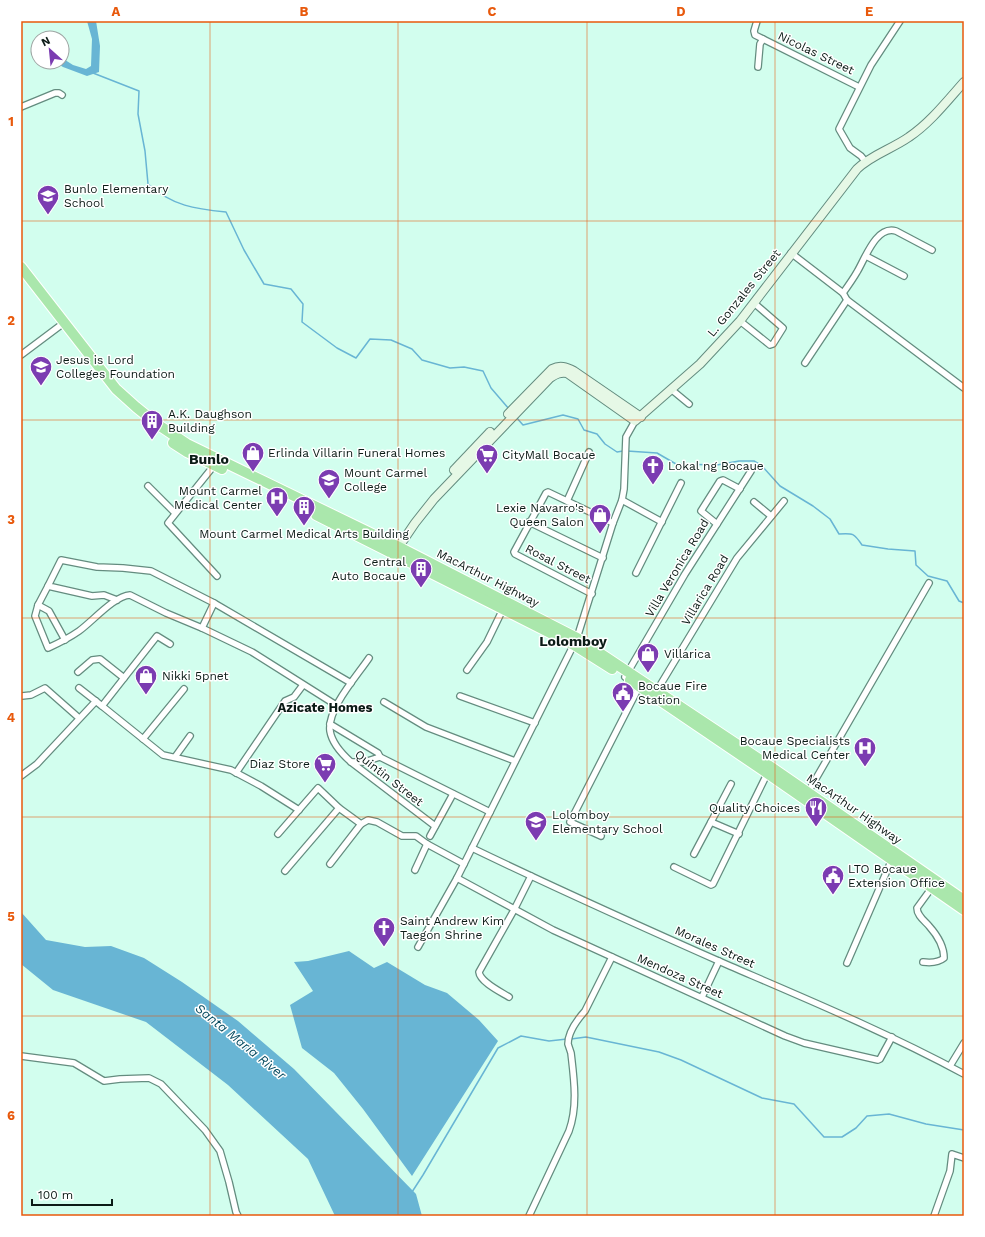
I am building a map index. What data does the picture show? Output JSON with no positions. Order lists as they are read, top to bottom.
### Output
{
  "streets": {
    "highway": ["MacArthur Highway"],
    "street": [
      "Nicolas Street",
      "L. Gonzales Street",
      "Rosal Street",
      "Villa Veronica Road",
      "Villarica Road",
      "Quintin Street",
      "Morales Street",
      "Mendoza Street"
    ]
  },
  "crossings": [
    ["L. Gonzales Street", "Rosal Street"],
    ["L. Gonzales Street", "MacArthur Highway"],
    ["Villa Veronica Road", "MacArthur Highway"],
    ["MacArthur Highway", "Villarica Road"],
    ["Morales Street", "Mendoza Street"]
  ],
  "districts": ["Bunlo", "Lolomboy", "Azicate Homes"],
  "water": ["Santa Maria River"],
  "places": {
    "school or university": [
      "Bunlo Elementary School",
      "Jesus is Lord Colleges Foundation",
      "Mount Carmel College",
      "Lolomboy Elementary School"
    ],
    "building": ["A.K. Daughson Building", "Mount Carmel Medical Arts Building", "Central Auto Bocaue"],
    "shop": [
      "Erlinda Villarin Funeral Homes",
      "Lexie Navarro's Queen Salon",
      "Villarica",
      "Nikki 5pnet"
    ],
    "supermarket": ["CityMall Bocaue", "Diaz Store"],
    "church": ["Lokal ng Bocaue", "Saint Andrew Kim Taegon Shrine"],
    "hospital": ["Mount Carmel Medical Center", "Bocaue Specialists Medical Center"],
    "public building": ["Bocaue Fire Station", "LTO Bocaue Extension Office"],
    "restaurant": ["Quality Choices"]
  },
  "scale_bar": "100 m",
  "north": "top left",
  "grid": {
    "columns": [
      "A",
      "B",
      "C",
      "D",
      "E"
    ],
    "rows": [
      "1",
      "2",
      "3",
      "4",
      "5",
      "6"
    ]
  }
}
